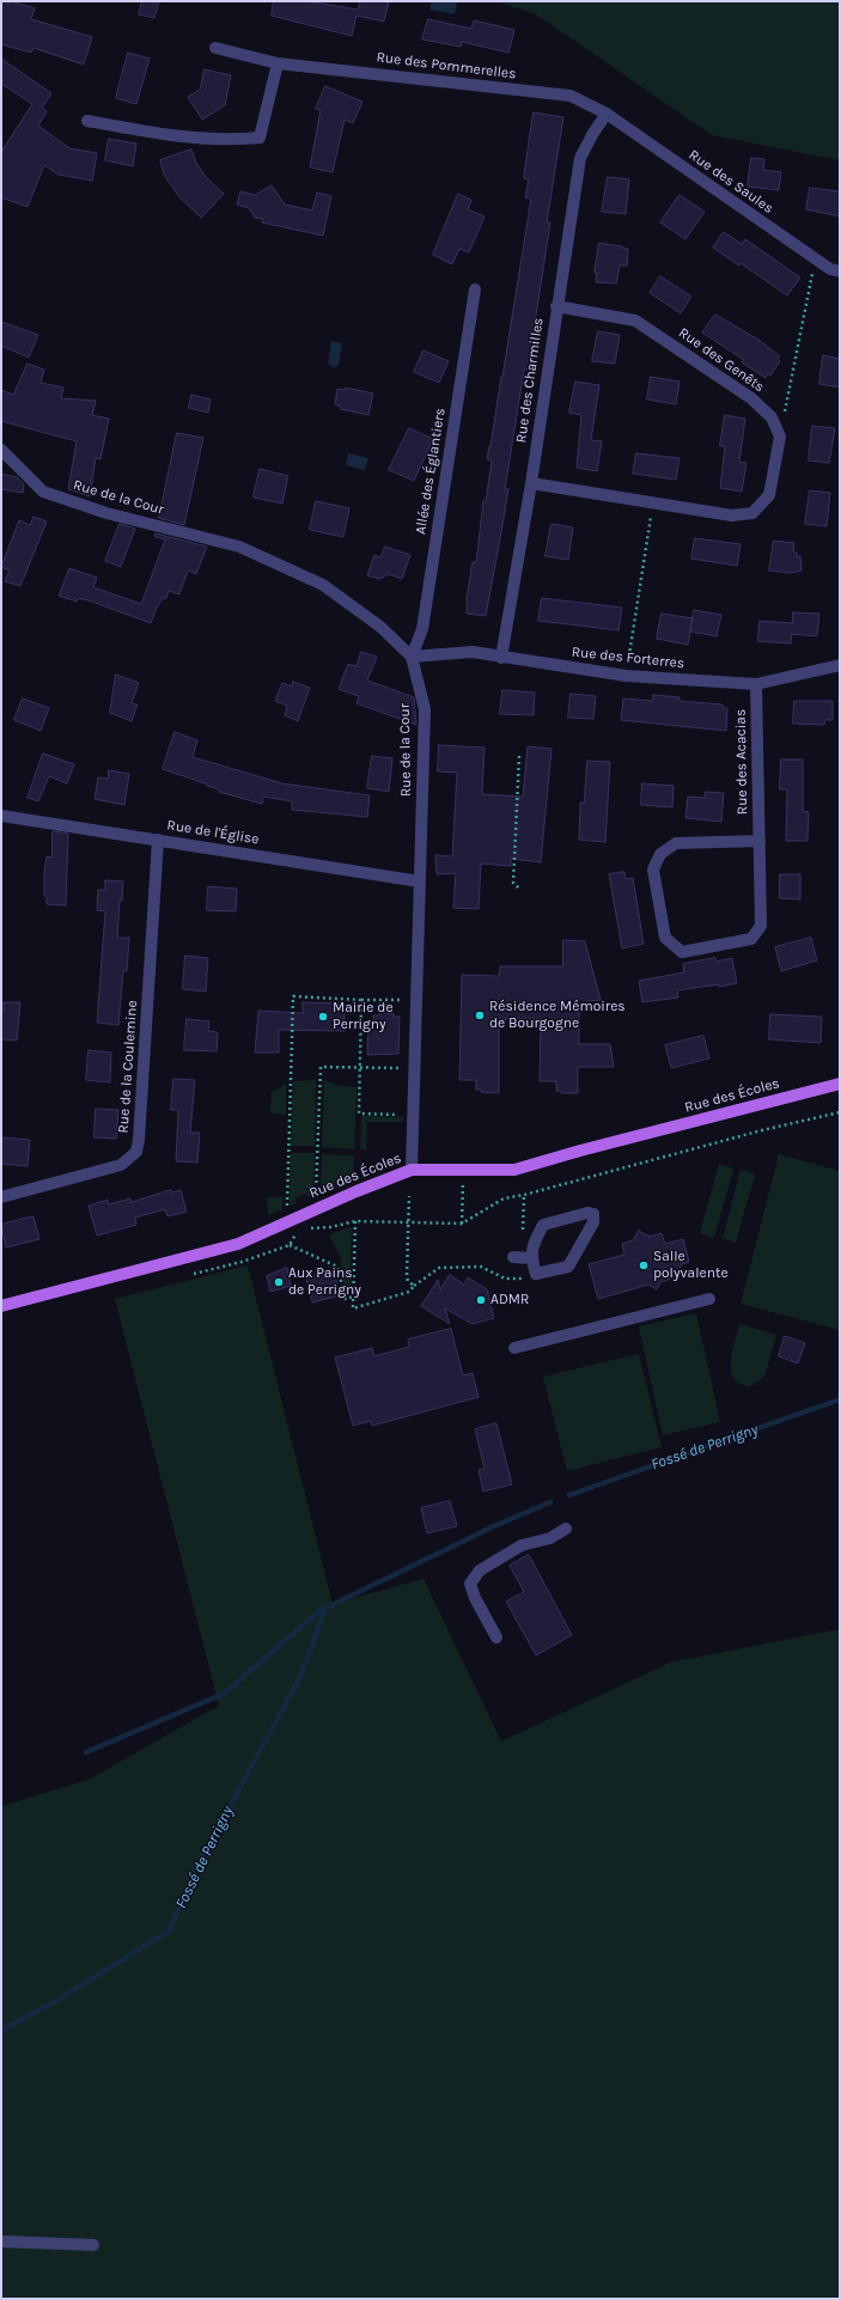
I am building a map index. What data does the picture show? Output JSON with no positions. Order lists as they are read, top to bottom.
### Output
{
  "streets": {
    "main road": ["Rue des Écoles"],
    "street": [
      "Rue des Pommerelles",
      "Rue des Saules",
      "Rue des Genêts",
      "Rue des Charmilles",
      "Allée des Églantiers",
      "Rue de la Cour",
      "Rue des Forterres",
      "Rue des Acacias",
      "Rue de l'Église",
      "Rue de la Coulemine"
    ]
  },
  "crossings": [
    ["Rue des Pommerelles", "Rue des Saules"],
    ["Rue des Pommerelles", "Rue des Charmilles"],
    ["Rue des Saules", "Rue des Charmilles"],
    ["Rue des Genêts", "Rue des Charmilles"],
    ["Rue des Charmilles", "Rue des Forterres"],
    ["Allée des Églantiers", "Rue de la Cour"],
    ["Allée des Églantiers", "Rue des Forterres"],
    ["Rue de la Cour", "Rue des Forterres"],
    ["Rue de la Cour", "Rue de l'Église"],
    ["Rue de la Cour", "Rue des Écoles"],
    ["Rue des Forterres", "Rue des Acacias"],
    ["Rue de l'Église", "Rue de la Coulemine"]
  ],
  "water": ["Fossé de Perrigny"],
  "places": [
    "Résidence Mémoires de Bourgogne",
    "Mairie de Perrigny",
    "Salle polyvalente",
    "Aux Pains de Perrigny",
    "ADMR"
  ]
}
